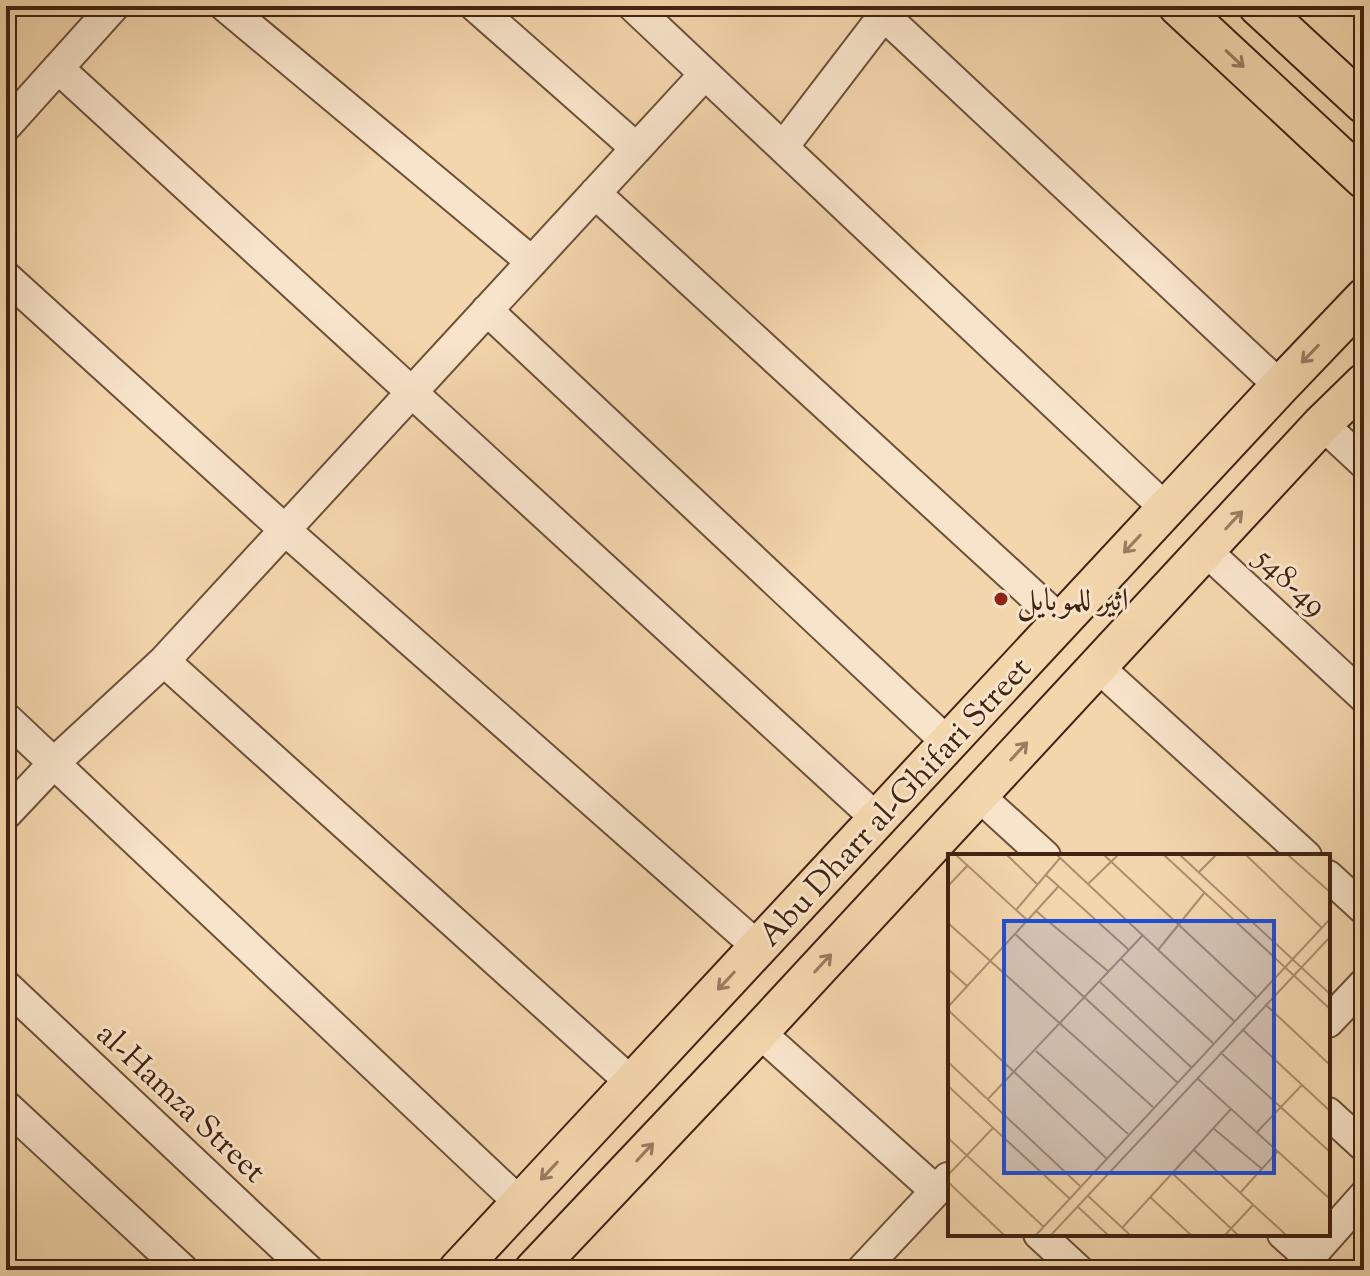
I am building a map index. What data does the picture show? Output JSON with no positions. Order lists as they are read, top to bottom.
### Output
{
  "streets": {
    "main road": ["Abu Dharr al-Ghifari Street"],
    "street": ["548-49", "al-Hamza Street"]
  },
  "crossings": [
    ["548-49", "Abu Dharr al-Ghifari Street"]
  ],
  "places": ["اثير للموبايل"]
}
